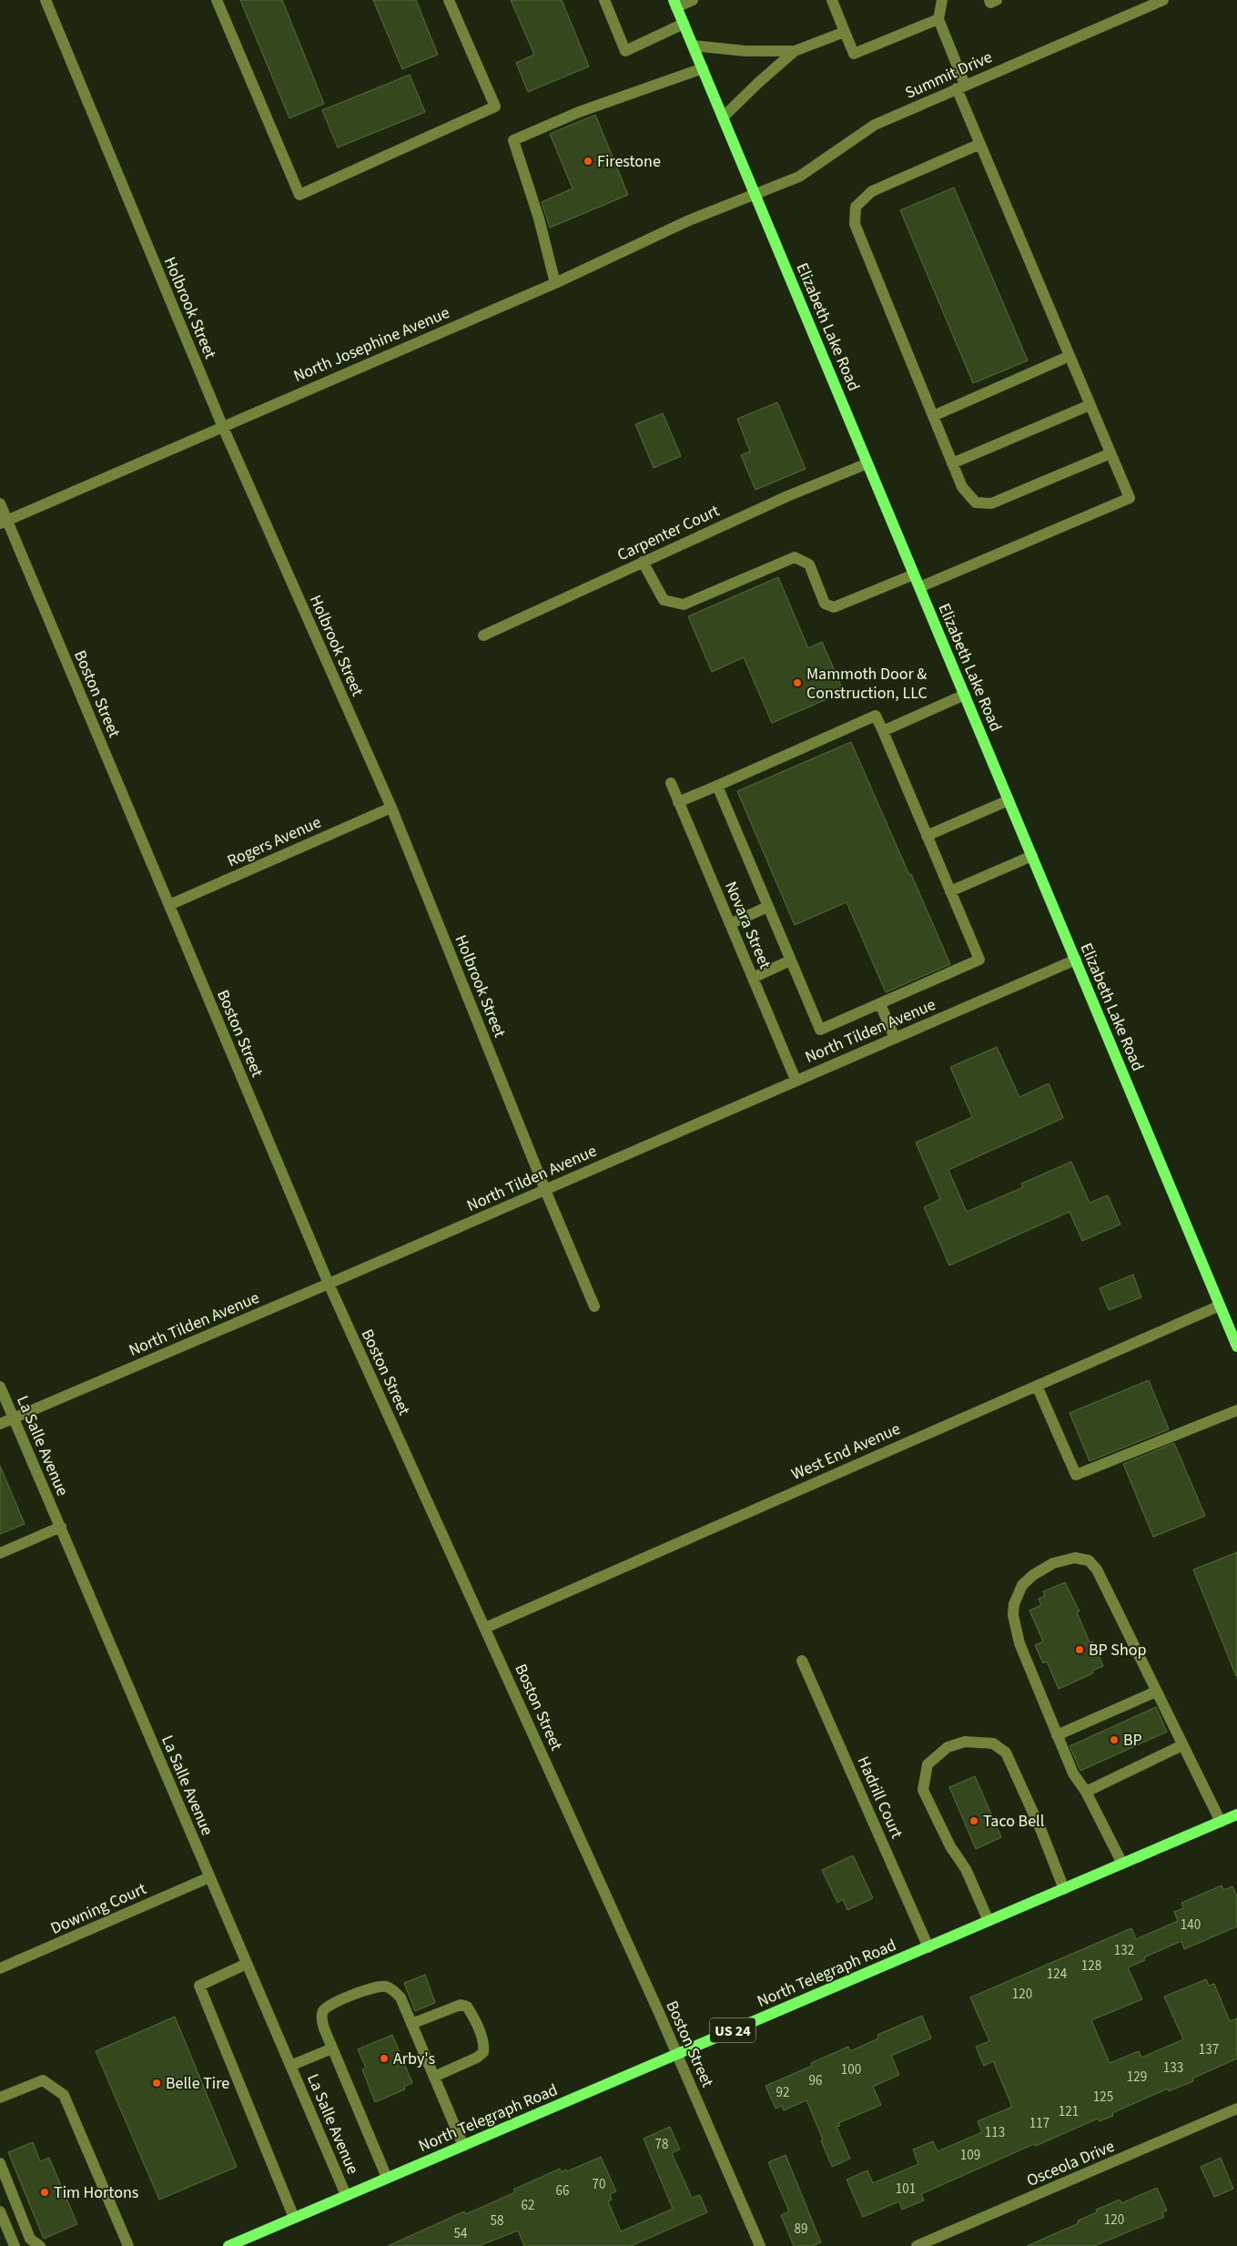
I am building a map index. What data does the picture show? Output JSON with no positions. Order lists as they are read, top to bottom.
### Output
{
  "streets": {
    "main road": ["Elizabeth Lake Road", "North Telegraph Road", "US 24"],
    "street": [
      "Summit Drive",
      "Holbrook Street",
      "North Josephine Avenue",
      "Carpenter Court",
      "Boston Street",
      "Rogers Avenue",
      "Novara Street",
      "North Tilden Avenue",
      "La Salle Avenue",
      "West End Avenue",
      "Hadrill Court",
      "Downing Court",
      "Osceola Drive"
    ]
  },
  "crossings": [
    ["Summit Drive", "Elizabeth Lake Road"],
    ["Summit Drive", "North Josephine Avenue"],
    ["Holbrook Street", "North Josephine Avenue"],
    ["Holbrook Street", "Rogers Avenue"],
    ["Holbrook Street", "North Tilden Avenue"],
    ["Elizabeth Lake Road", "North Josephine Avenue"],
    ["Elizabeth Lake Road", "Carpenter Court"],
    ["Elizabeth Lake Road", "North Tilden Avenue"],
    ["Elizabeth Lake Road", "West End Avenue"],
    ["North Josephine Avenue", "Boston Street"],
    ["Boston Street", "Rogers Avenue"],
    ["Boston Street", "North Tilden Avenue"],
    ["Boston Street", "West End Avenue"],
    ["Boston Street", "North Telegraph Road"],
    ["Novara Street", "North Tilden Avenue"],
    ["North Tilden Avenue", "La Salle Avenue"],
    ["La Salle Avenue", "Downing Court"],
    ["La Salle Avenue", "North Telegraph Road"],
    ["Hadrill Court", "North Telegraph Road"]
  ],
  "places": [
    "Firestone",
    "Mammoth Door & Construction, LLC",
    "BP Shop",
    "BP",
    "Taco Bell",
    "Arby's",
    "Belle Tire",
    "Tim Hortons"
  ],
  "house_numbers": [
    "140",
    "132",
    "128",
    "124",
    "120",
    "137",
    "133",
    "100",
    "129",
    "96",
    "92",
    "125",
    "121",
    "117",
    "113",
    "78",
    "109",
    "70",
    "101",
    "66",
    "62",
    "120",
    "58",
    "89",
    "54"
  ]
}
